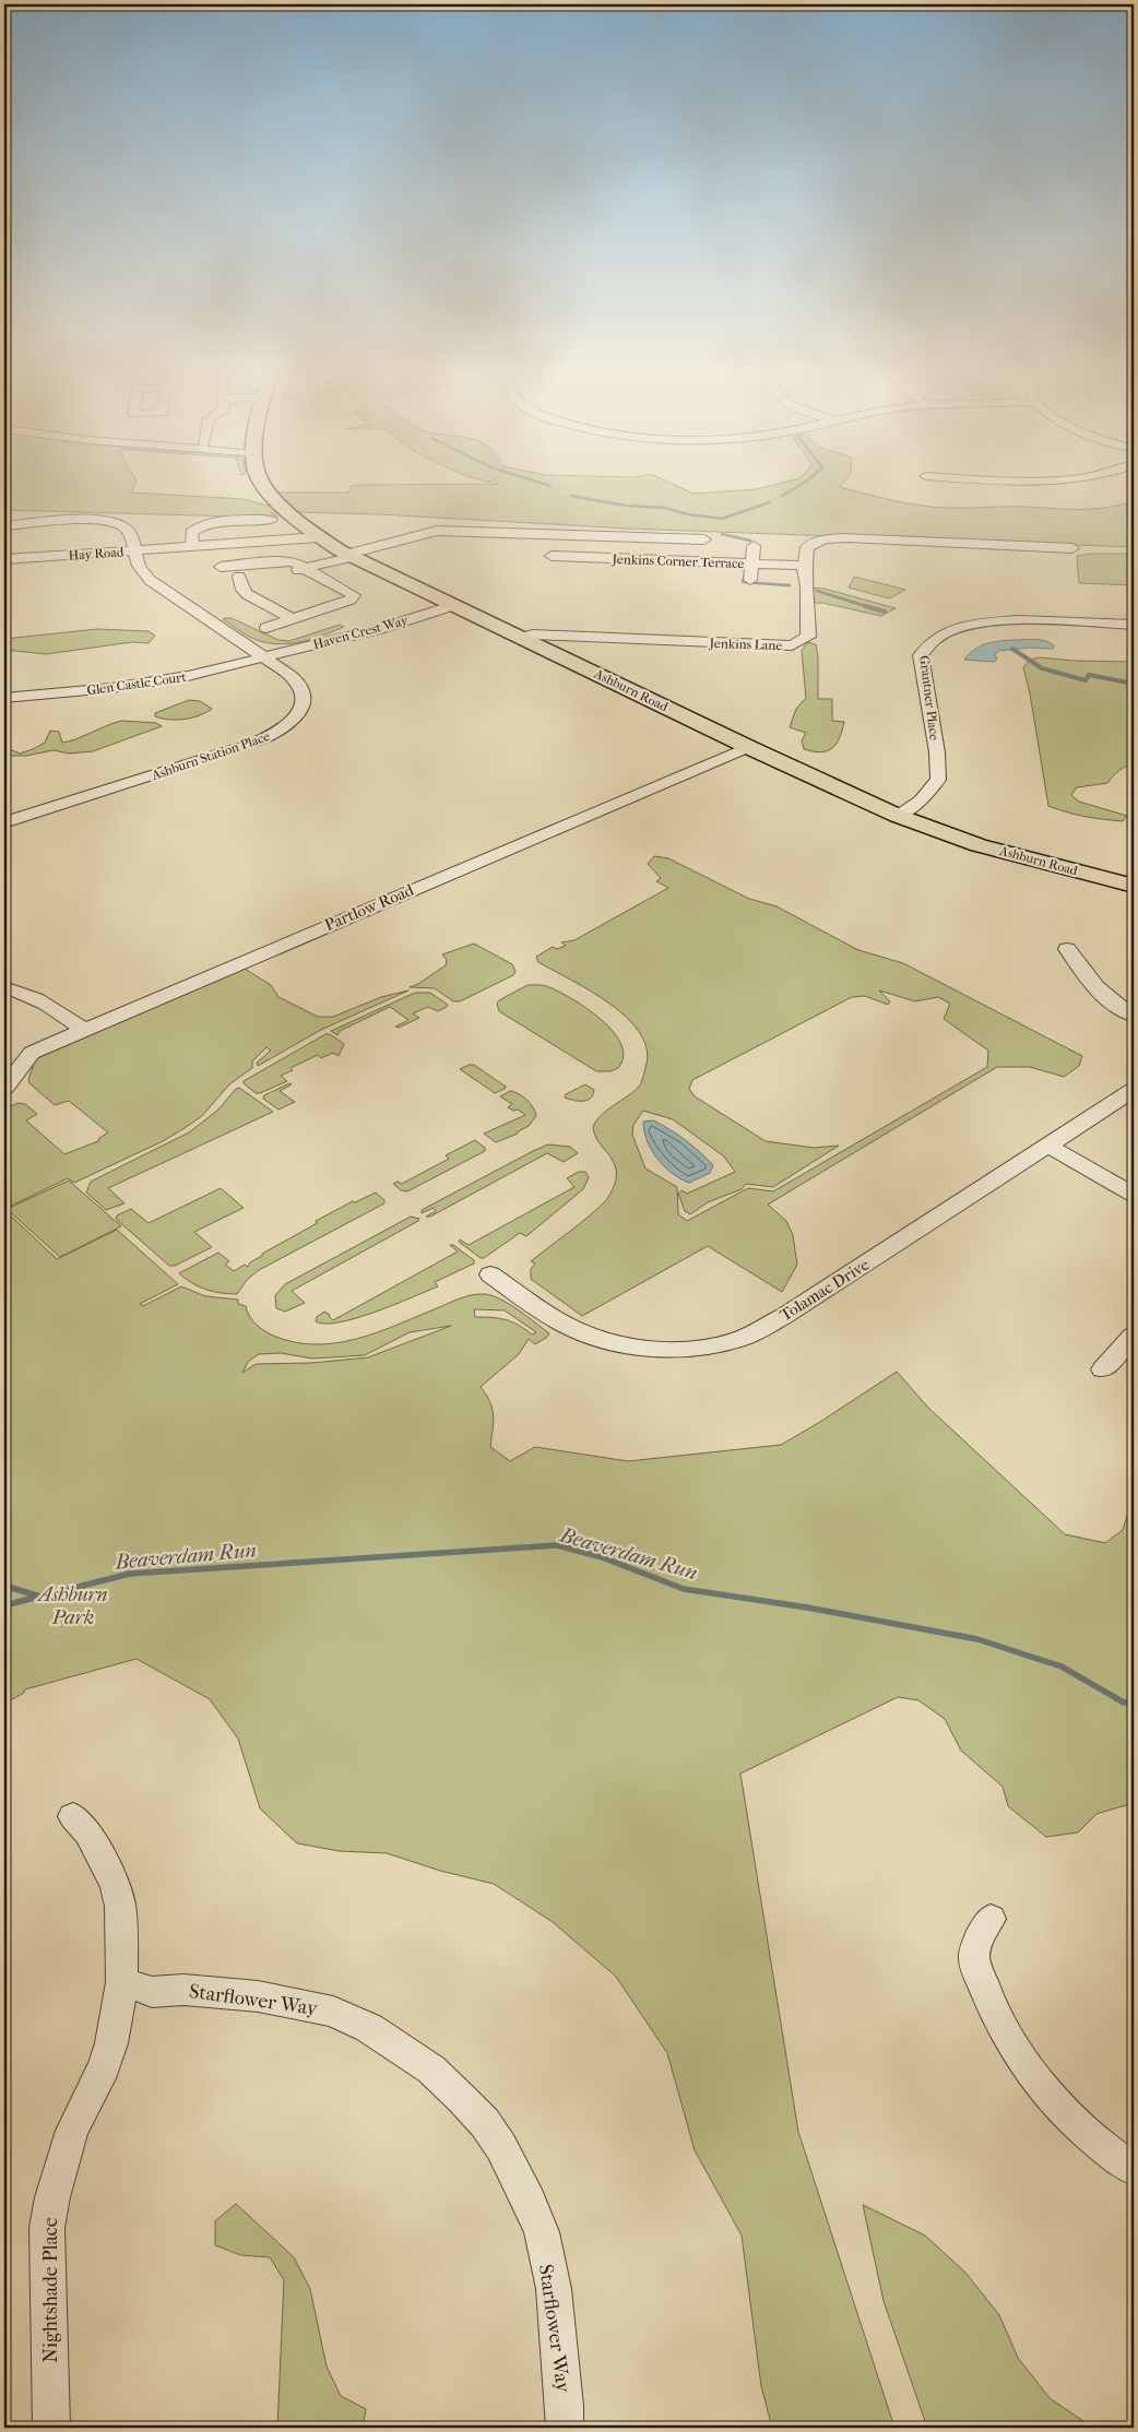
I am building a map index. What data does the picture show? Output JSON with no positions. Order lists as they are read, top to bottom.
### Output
{
  "streets": {
    "main road": ["Ashburn Road"],
    "street": [
      "Hay Road",
      "Jenkins Corner Terrace",
      "Haven Crest Way",
      "Jenkins Lane",
      "Glen Castle Court",
      "Grantner Place",
      "Ashburn Station Place",
      "Partlow Road",
      "Tolamac Drive",
      "Starflower Way",
      "Nightshade Place"
    ]
  },
  "crossings": [
    ["Hay Road", "Ashburn Road"],
    ["Hay Road", "Ashburn Station Place"],
    ["Jenkins Corner Terrace", "Jenkins Lane"],
    ["Haven Crest Way", "Glen Castle Court"],
    ["Haven Crest Way", "Ashburn Road"],
    ["Haven Crest Way", "Ashburn Station Place"],
    ["Jenkins Lane", "Ashburn Road"],
    ["Glen Castle Court", "Ashburn Station Place"],
    ["Ashburn Road", "Grantner Place"],
    ["Ashburn Road", "Partlow Road"],
    ["Starflower Way", "Nightshade Place"]
  ],
  "water": ["Beaverdam Run"],
  "parks": ["Ashburn Park"]
}
